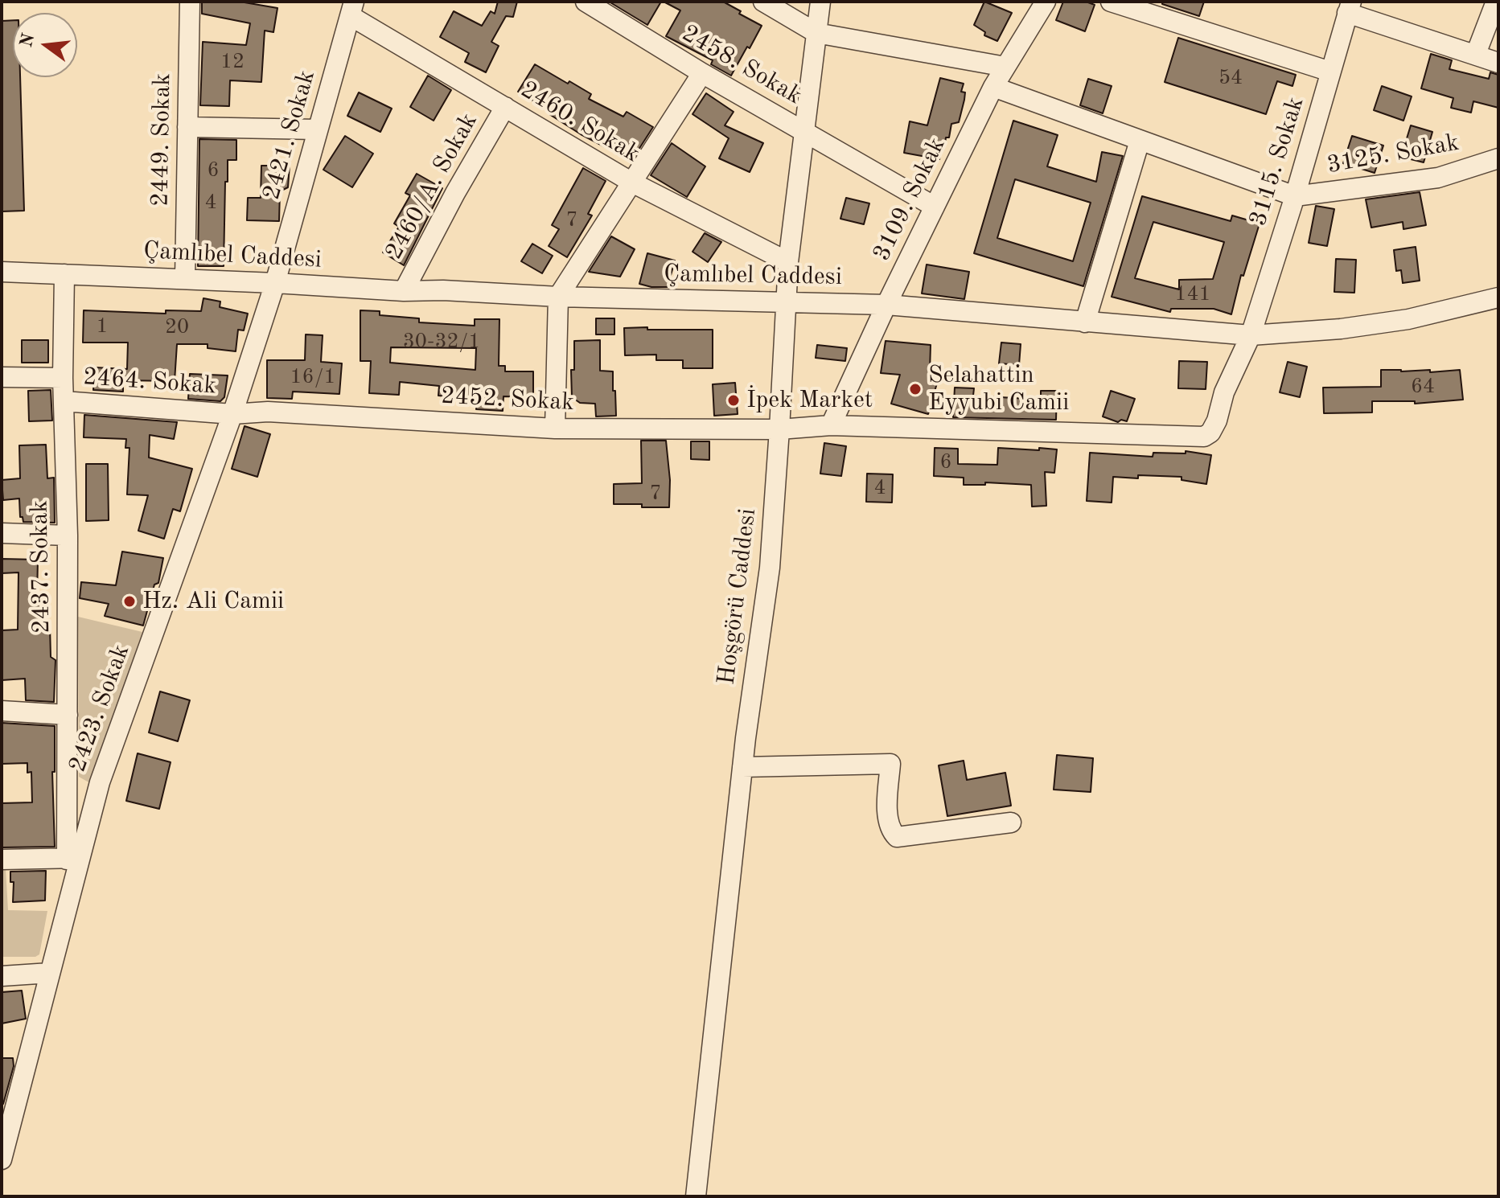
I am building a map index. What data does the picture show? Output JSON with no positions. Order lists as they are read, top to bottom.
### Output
{
  "streets": {
    "street": [
      "2458. Sokak",
      "2460. Sokak",
      "2421. Sokak",
      "2449. Sokak",
      "3125. Sokak",
      "3115. Sokak",
      "2460/A. Sokak",
      "3109. Sokak",
      "Çamlıbel Caddesi",
      "2464. Sokak",
      "2452. Sokak",
      "2437. Sokak",
      "Hoşgörü Caddesi",
      "2423. Sokak"
    ]
  },
  "crossings": [
    ["2458. Sokak", "3109. Sokak"],
    ["2458. Sokak", "Hoşgörü Caddesi"],
    ["2460. Sokak", "2421. Sokak"],
    ["2460. Sokak", "2460/A. Sokak"],
    ["2460. Sokak", "Hoşgörü Caddesi"],
    ["2421. Sokak", "Çamlıbel Caddesi"],
    ["2421. Sokak", "2423. Sokak"],
    ["2449. Sokak", "Çamlıbel Caddesi"],
    ["3125. Sokak", "3115. Sokak"],
    ["3115. Sokak", "Çamlıbel Caddesi"],
    ["3115. Sokak", "2452. Sokak"],
    ["2460/A. Sokak", "Çamlıbel Caddesi"],
    ["3109. Sokak", "Çamlıbel Caddesi"],
    ["3109. Sokak", "2452. Sokak"],
    ["Çamlıbel Caddesi", "2437. Sokak"],
    ["Çamlıbel Caddesi", "Hoşgörü Caddesi"],
    ["Çamlıbel Caddesi", "2423. Sokak"],
    ["2464. Sokak", "2452. Sokak"],
    ["2464. Sokak", "2437. Sokak"],
    ["2464. Sokak", "2423. Sokak"],
    ["2452. Sokak", "Hoşgörü Caddesi"],
    ["2452. Sokak", "2423. Sokak"],
    ["2437. Sokak", "2423. Sokak"]
  ],
  "places": ["Selahattin Eyyubi Camii", "İpek Market", "Hz. Ali Camii"],
  "house_numbers": [
    "12",
    "54",
    "6",
    "4",
    "7",
    "141",
    "1",
    "20",
    "30-32/1",
    "16/1",
    "64",
    "6",
    "4",
    "7"
  ],
  "north": "left"
}
